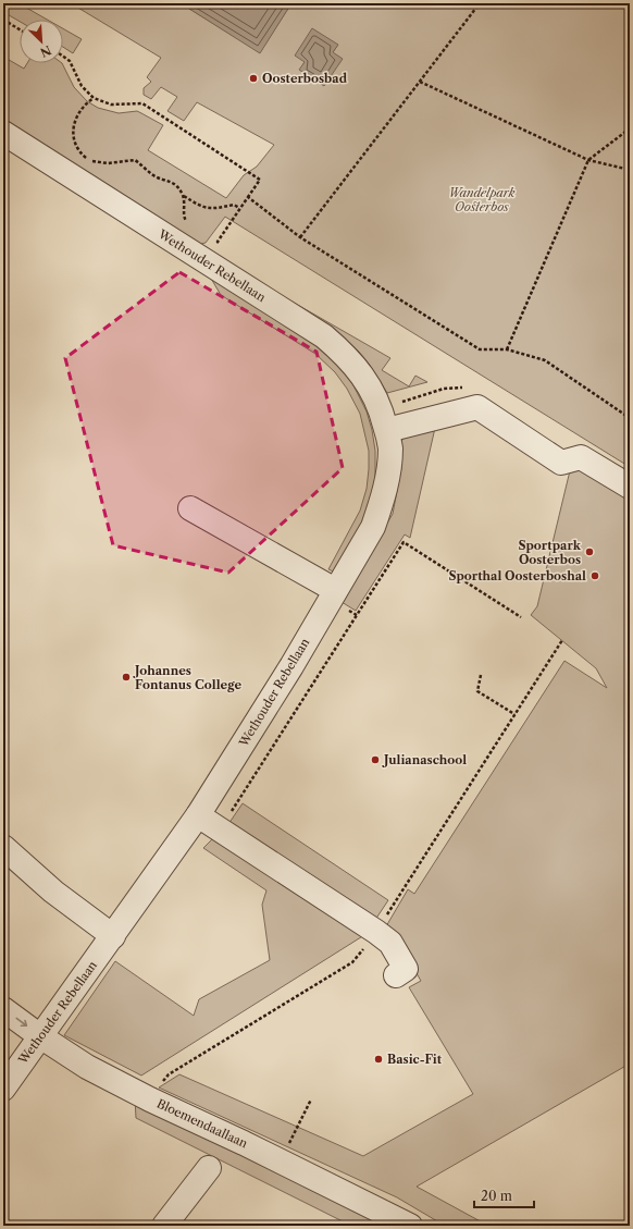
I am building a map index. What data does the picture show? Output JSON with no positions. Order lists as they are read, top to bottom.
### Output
{
  "streets": {
    "street": ["Wethouder Rebellaan", "Bloemendaallaan"]
  },
  "crossings": [
    ["Wethouder Rebellaan", "Bloemendaallaan"]
  ],
  "parks": ["Wandelpark Oosterbos"],
  "places": [
    "Oosterbosbad",
    "Sportpark Oosterbos",
    "Sporthal Oosterboshal",
    "Johannes Fontanus College",
    "Julianaschool",
    "Basic-Fit"
  ],
  "scale_bar": "20 m",
  "north": "bottom right"
}
